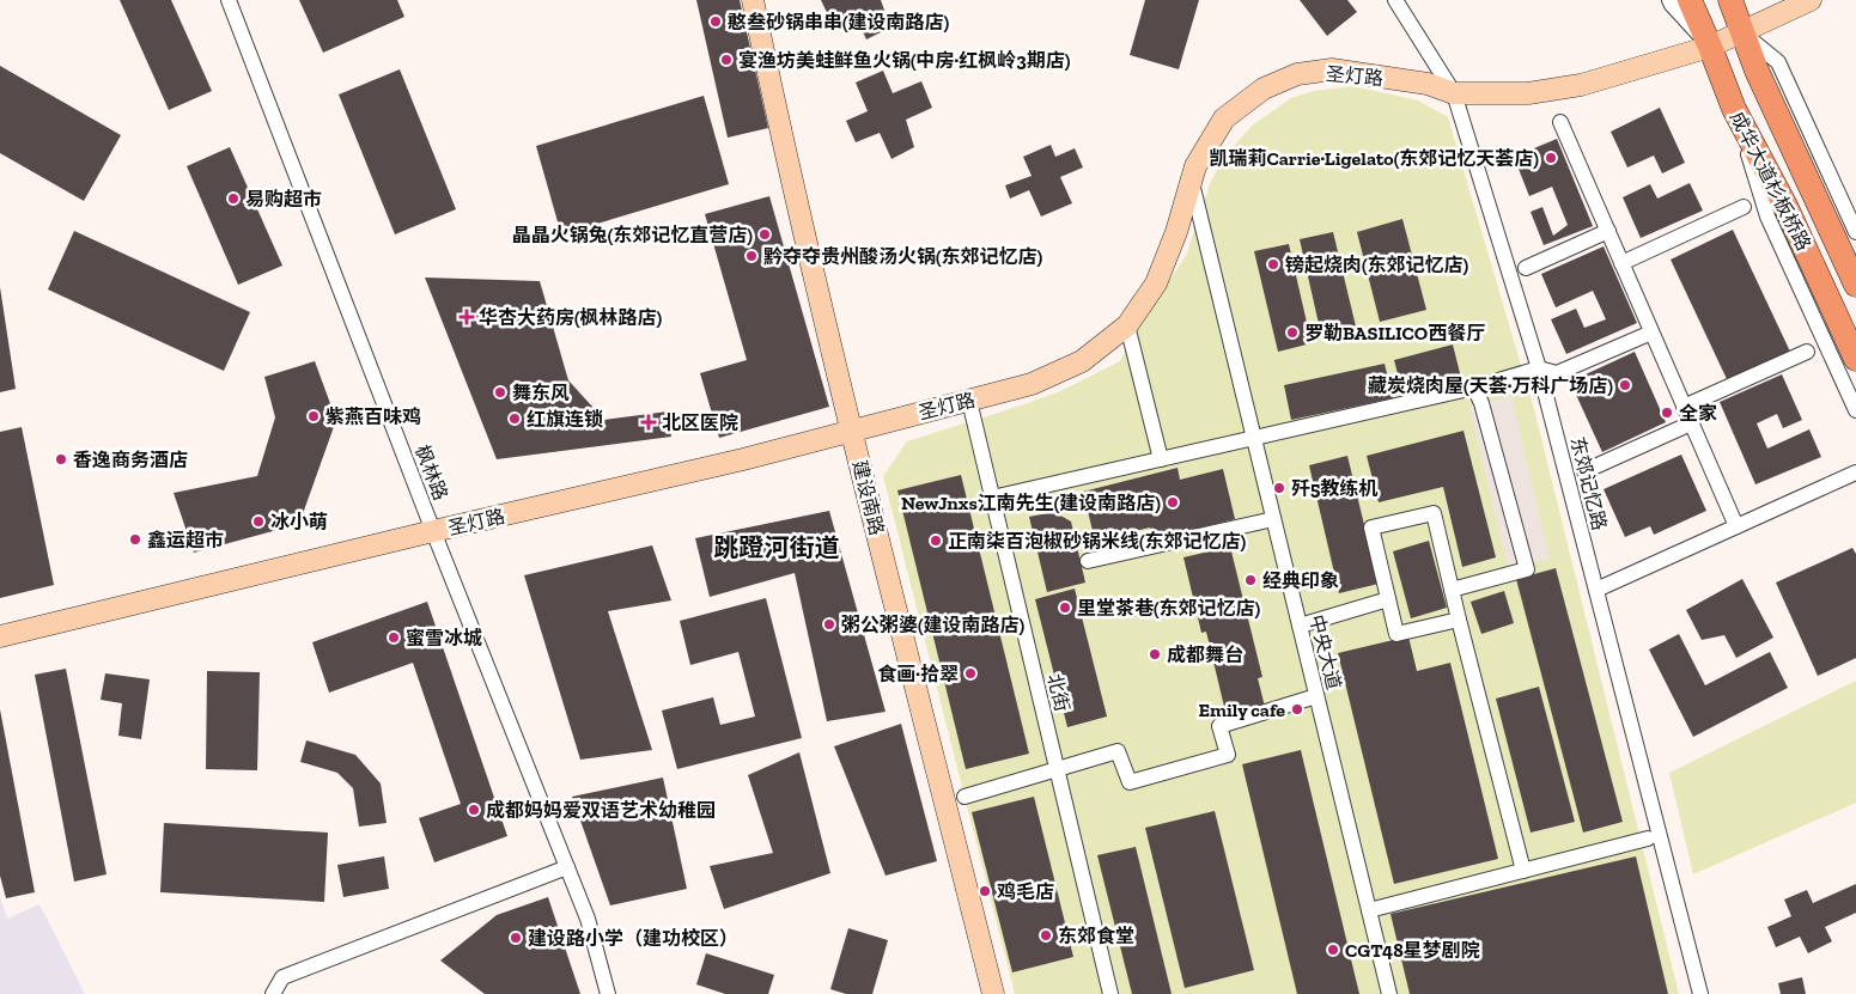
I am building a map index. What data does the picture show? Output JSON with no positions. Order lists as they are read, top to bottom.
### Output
{
  "streets": {
    "main road": ["成华大道杉板桥路"],
    "street": [
      "圣灯路",
      "枫林路",
      "东郊记忆路",
      "建设南路",
      "中央大道",
      "北街"
    ]
  },
  "crossings": [
    ["圣灯路", "成华大道杉板桥路"],
    ["圣灯路", "枫林路"],
    ["圣灯路", "东郊记忆路"],
    ["圣灯路", "建设南路"],
    ["圣灯路", "中央大道"],
    ["圣灯路", "北街"]
  ],
  "districts": ["跳蹬河街道"],
  "places": {
    "other": [
      "憨叁砂锅串串(建设南路店)",
      "宴渔坊美蛙鲜鱼火锅(中房·红枫岭3期店)",
      "凯瑞莉Carrie·Ligelato(东郊记忆天荟店)",
      "易购超市",
      "晶晶火锅兔(东郊记忆直营店)",
      "黔夺夺贵州酸汤火锅(东郊记忆店)",
      "镑起烧肉(东郊记忆店)",
      "罗勒BASILICO西餐厅",
      "藏炭烧肉屋(天荟·万科广场店)",
      "舞东风",
      "全家",
      "紫燕百味鸡",
      "红旗连锁",
      "香逸商务酒店",
      "歼5教练机",
      "NewJnxs江南先生(建设南路店)",
      "冰小萌",
      "鑫运超市",
      "正南柒百泡椒砂锅米线(东郊记忆店)",
      "经典印象",
      "里堂茶巷(东郊记忆店)",
      "粥公粥婆(建设南路店)",
      "蜜雪冰城",
      "成都舞台",
      "食画·拾翠",
      "Emily cafe",
      "成都妈妈爱双语艺术幼稚园",
      "鸡毛店",
      "东郊食堂",
      "建设路小学（建功校区）",
      "CGT48星梦剧院"
    ],
    "health": ["华杏大药房(枫林路店)", "北区医院"]
  }
}
